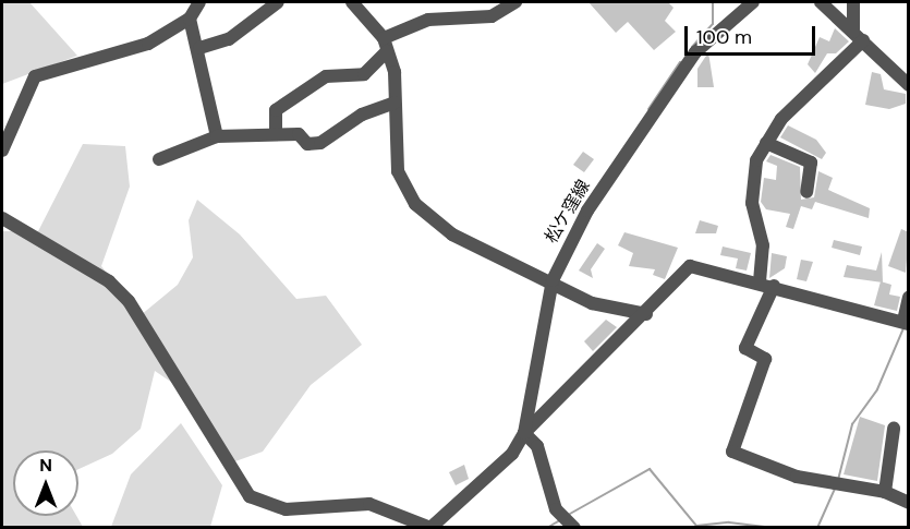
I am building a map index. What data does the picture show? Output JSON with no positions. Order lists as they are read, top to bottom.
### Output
{
  "streets": {
    "street": ["松ケ窪線"]
  },
  "scale_bar": "100 m",
  "north": "top"
}
